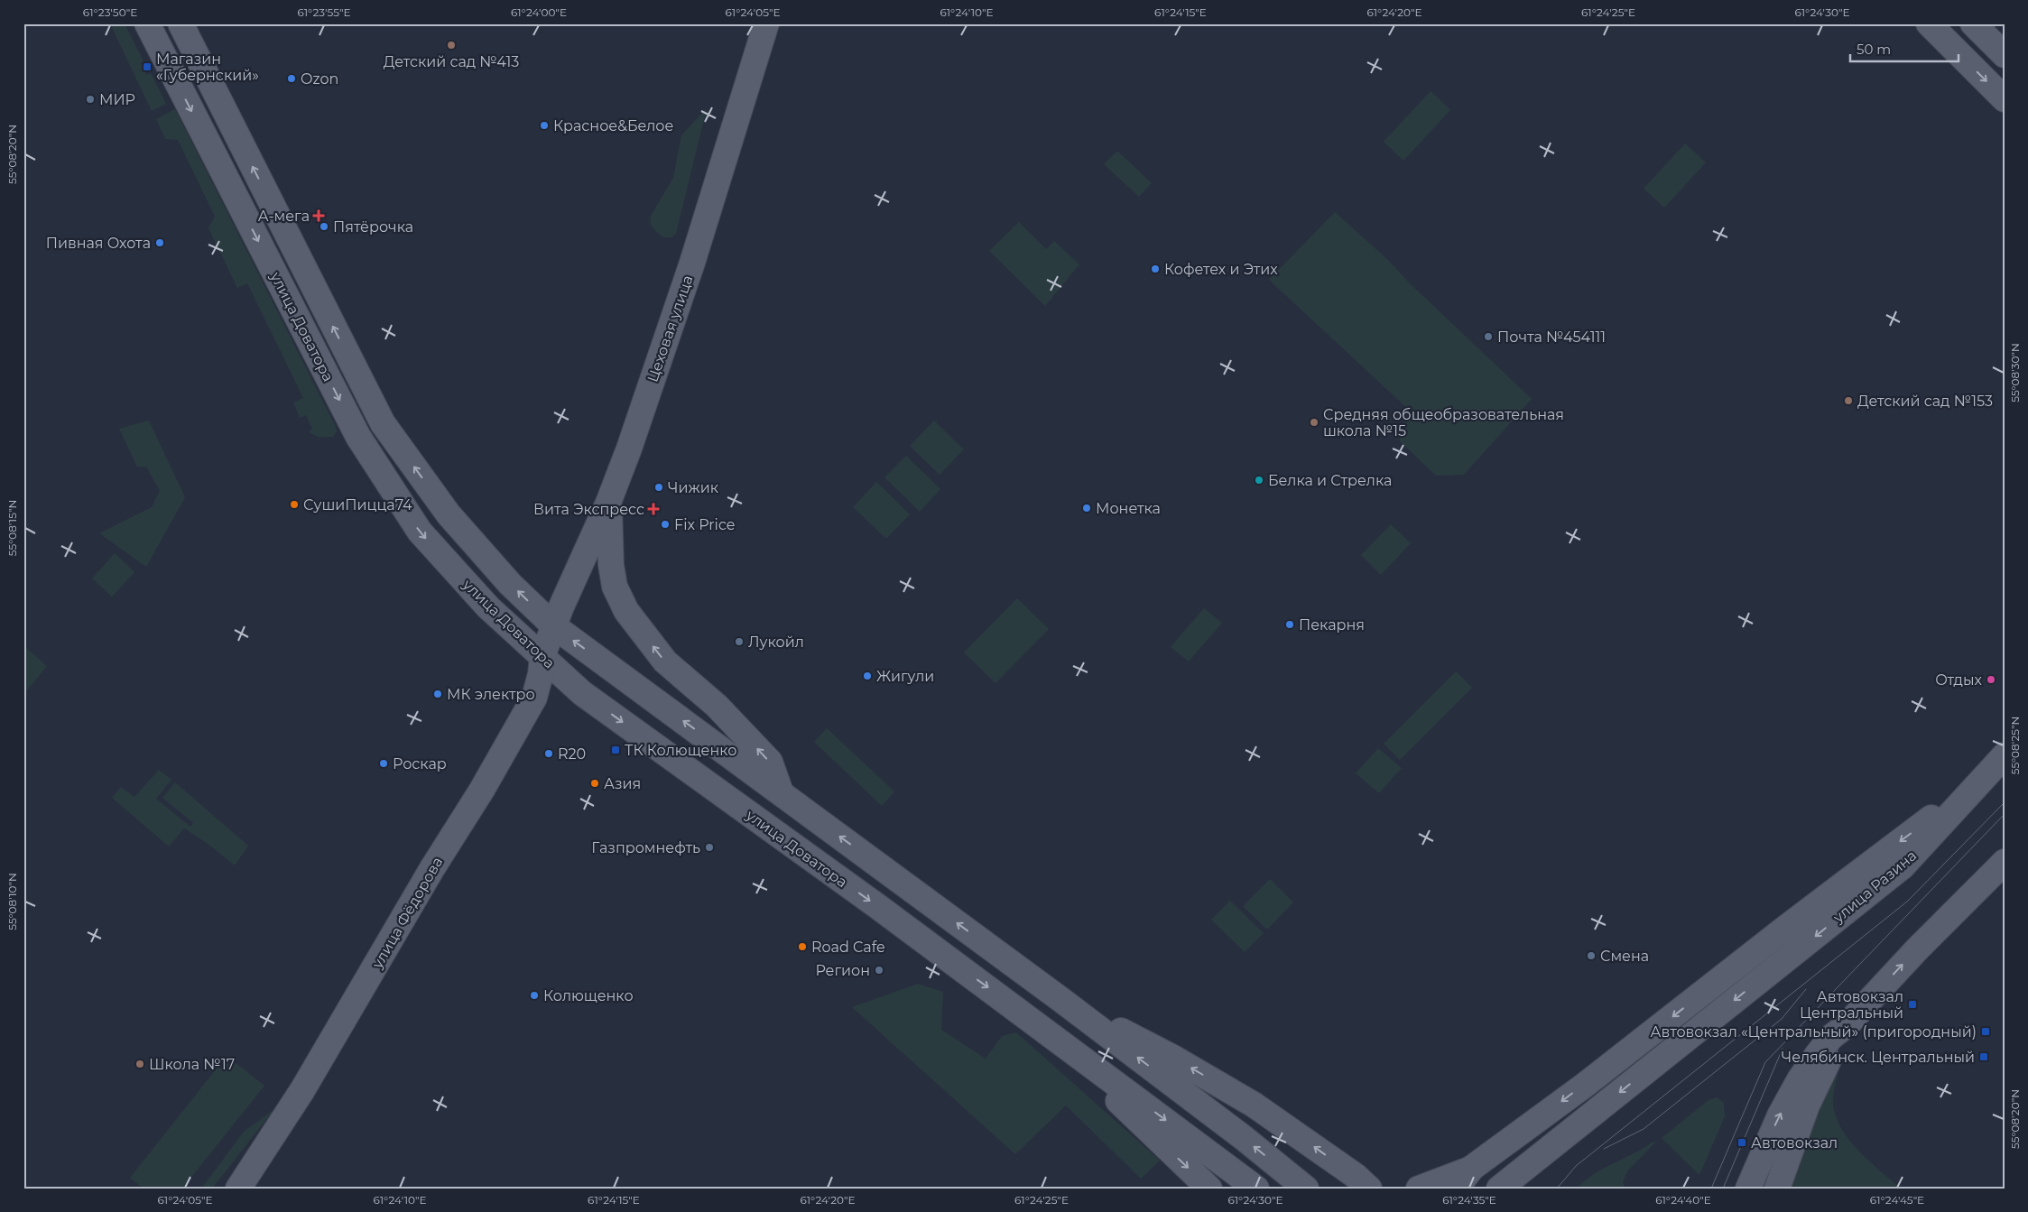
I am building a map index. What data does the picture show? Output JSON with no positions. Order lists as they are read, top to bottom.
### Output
{
  "streets": {
    "main road": [
      "улица Доватора",
      "Цеховая улица",
      "улица Разина",
      "улица Фёдорова"
    ]
  },
  "crossings": [
    ["улица Доватора", "Цеховая улица"],
    ["улица Доватора", "улица Фёдорова"],
    ["Цеховая улица", "улица Фёдорова"]
  ],
  "places": {
    "other": [
      "Детский сад №413",
      "Ozon",
      "МИР",
      "Красное&Белое",
      "Пятёрочка",
      "Пивная Охота",
      "Кофетех и Этих",
      "Почта №454111",
      "Детский сад №153",
      "Средняя общеобразовательная школа №15",
      "Белка и Стрелка",
      "Чижик",
      "СушиПицца74",
      "Монетка",
      "Fix Price",
      "Пекарня",
      "Лукойл",
      "Жигули",
      "Отдых",
      "МК электро",
      "R20",
      "Роскар",
      "Азия",
      "Газпромнефть",
      "Road Cafe",
      "Смена",
      "Регион",
      "Колющенко",
      "Школа №17"
    ],
    "transit": [
      "Магазин «Губернский»",
      "ТК Колющенко",
      "Автовокзал Центральный",
      "Автовокзал «Центральный» (пригородный)",
      "Челябинск. Центральный",
      "Автовокзал"
    ],
    "health": ["А-мега", "Вита Экспресс"]
  },
  "scale_bar": "50 m",
  "coordinates": [
    "61°23'50\"E",
    "61°23'55\"E",
    "61°24'00\"E",
    "61°24'05\"E",
    "61°24'10\"E",
    "61°24'15\"E",
    "61°24'20\"E",
    "61°24'25\"E",
    "61°24'30\"E",
    "55°08'20\"N",
    "55°08'30\"N",
    "55°08'15\"N",
    "55°08'25\"N",
    "55°08'10\"N",
    "61°24'35\"E",
    "61°24'40\"E",
    "61°24'45\"E"
  ]
}
